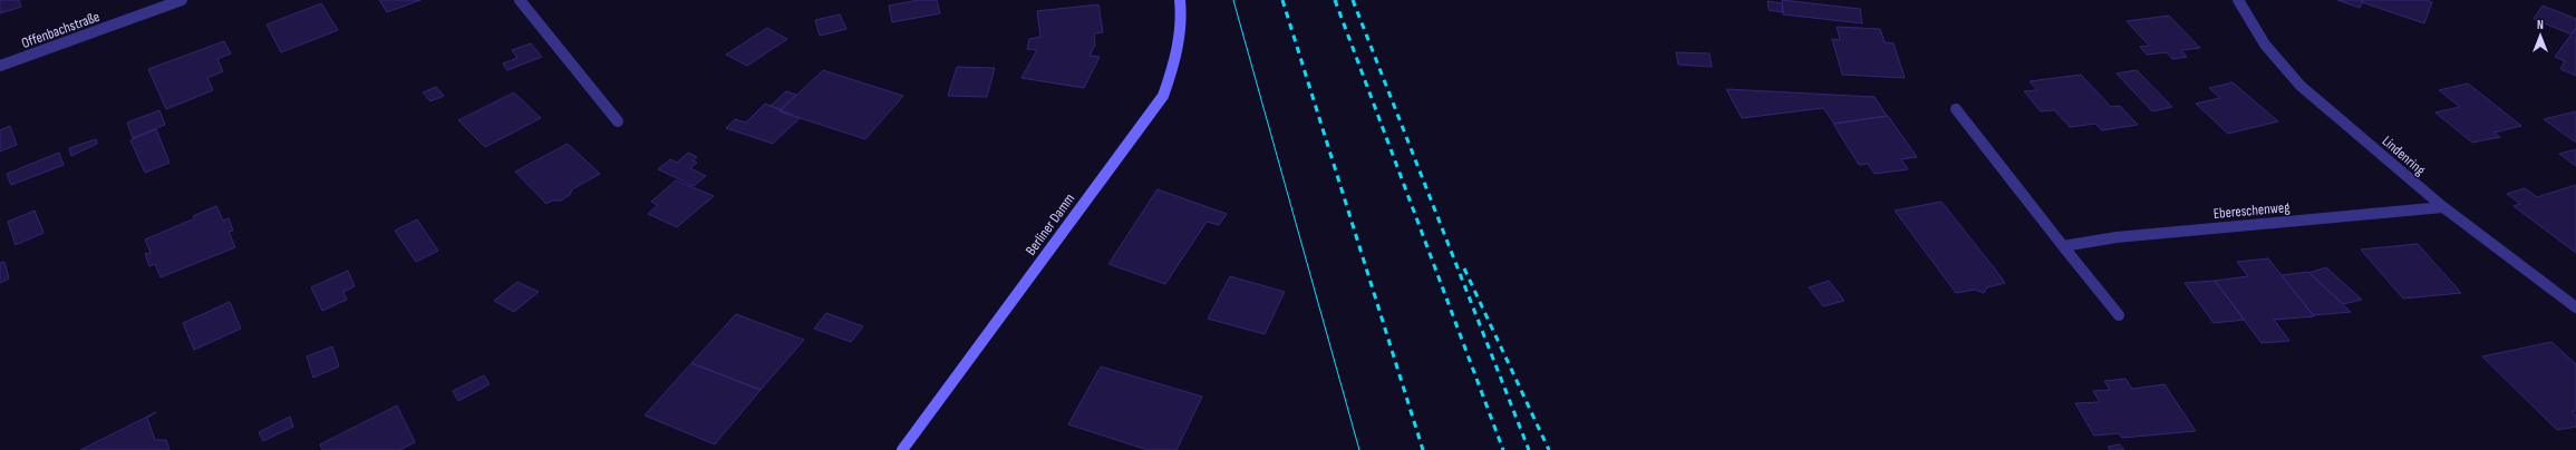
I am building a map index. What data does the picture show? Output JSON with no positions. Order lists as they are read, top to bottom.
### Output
{
  "streets": {
    "main road": ["Berliner Damm"],
    "street": ["Offenbachstraße", "Lindenring", "Ebereschenweg"]
  },
  "crossings": [
    ["Lindenring", "Ebereschenweg"]
  ],
  "north": "top"
}
